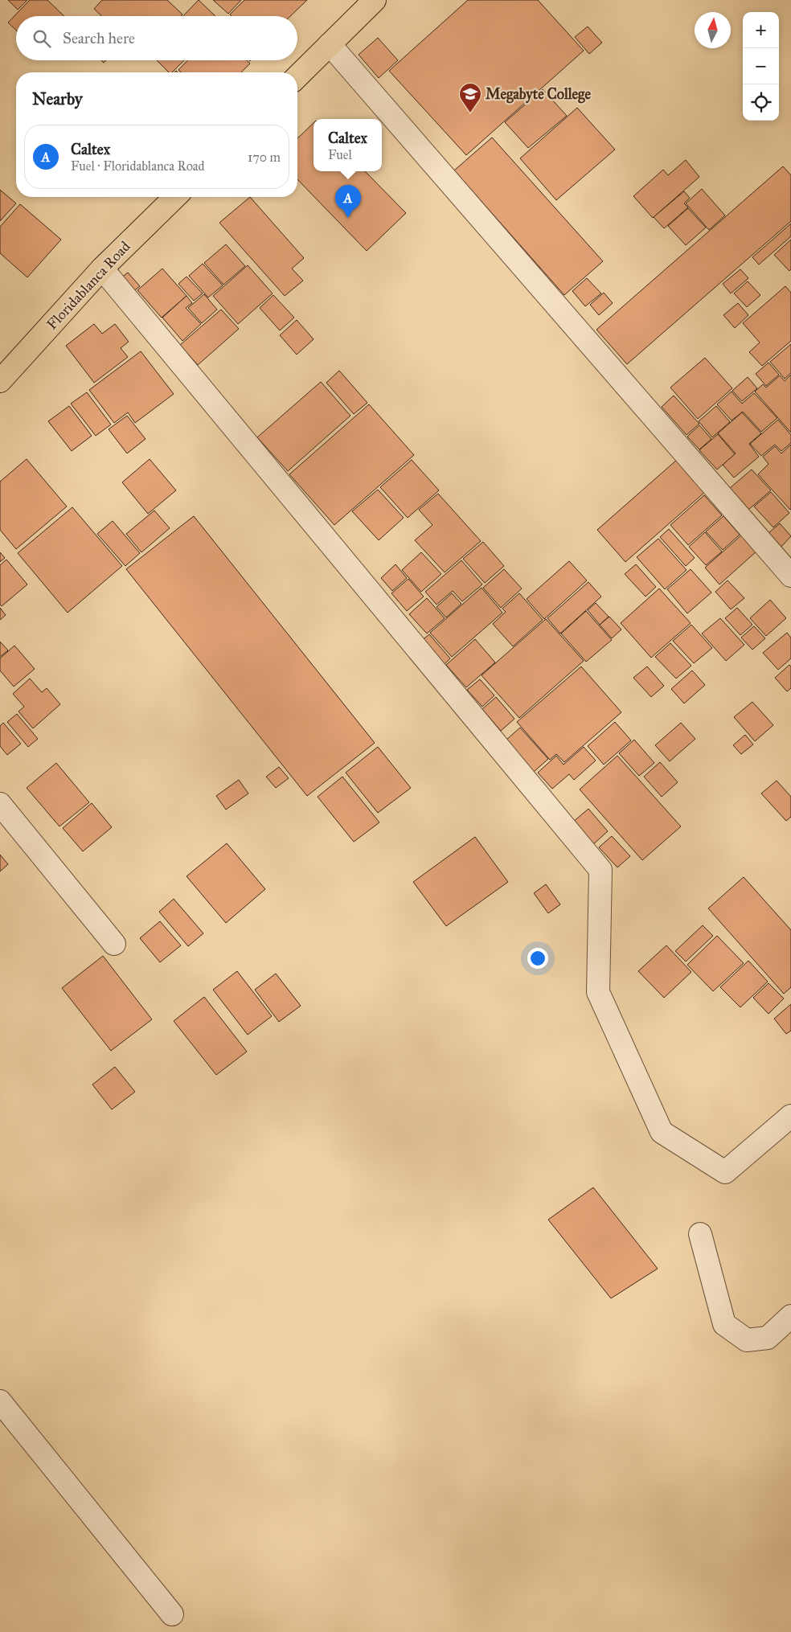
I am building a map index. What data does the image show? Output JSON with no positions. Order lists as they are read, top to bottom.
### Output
{
  "streets": {
    "main road": ["Floridablanca Road"]
  },
  "places": {
    "school or university": ["Megabyte College"]
  },
  "north": "top",
  "page": {
    "map_buttons": ["+", "−"],
    "search": "Search here",
    "heading": "Nearby",
    "popup": ["Caltex", "Fuel"],
    "list": [
      {
        "mark": "A",
        "name": "Caltex",
        "note": "Fuel · Floridablanca Road",
        "value": "170 m"
      }
    ],
    "pins": "A"
  }
}
